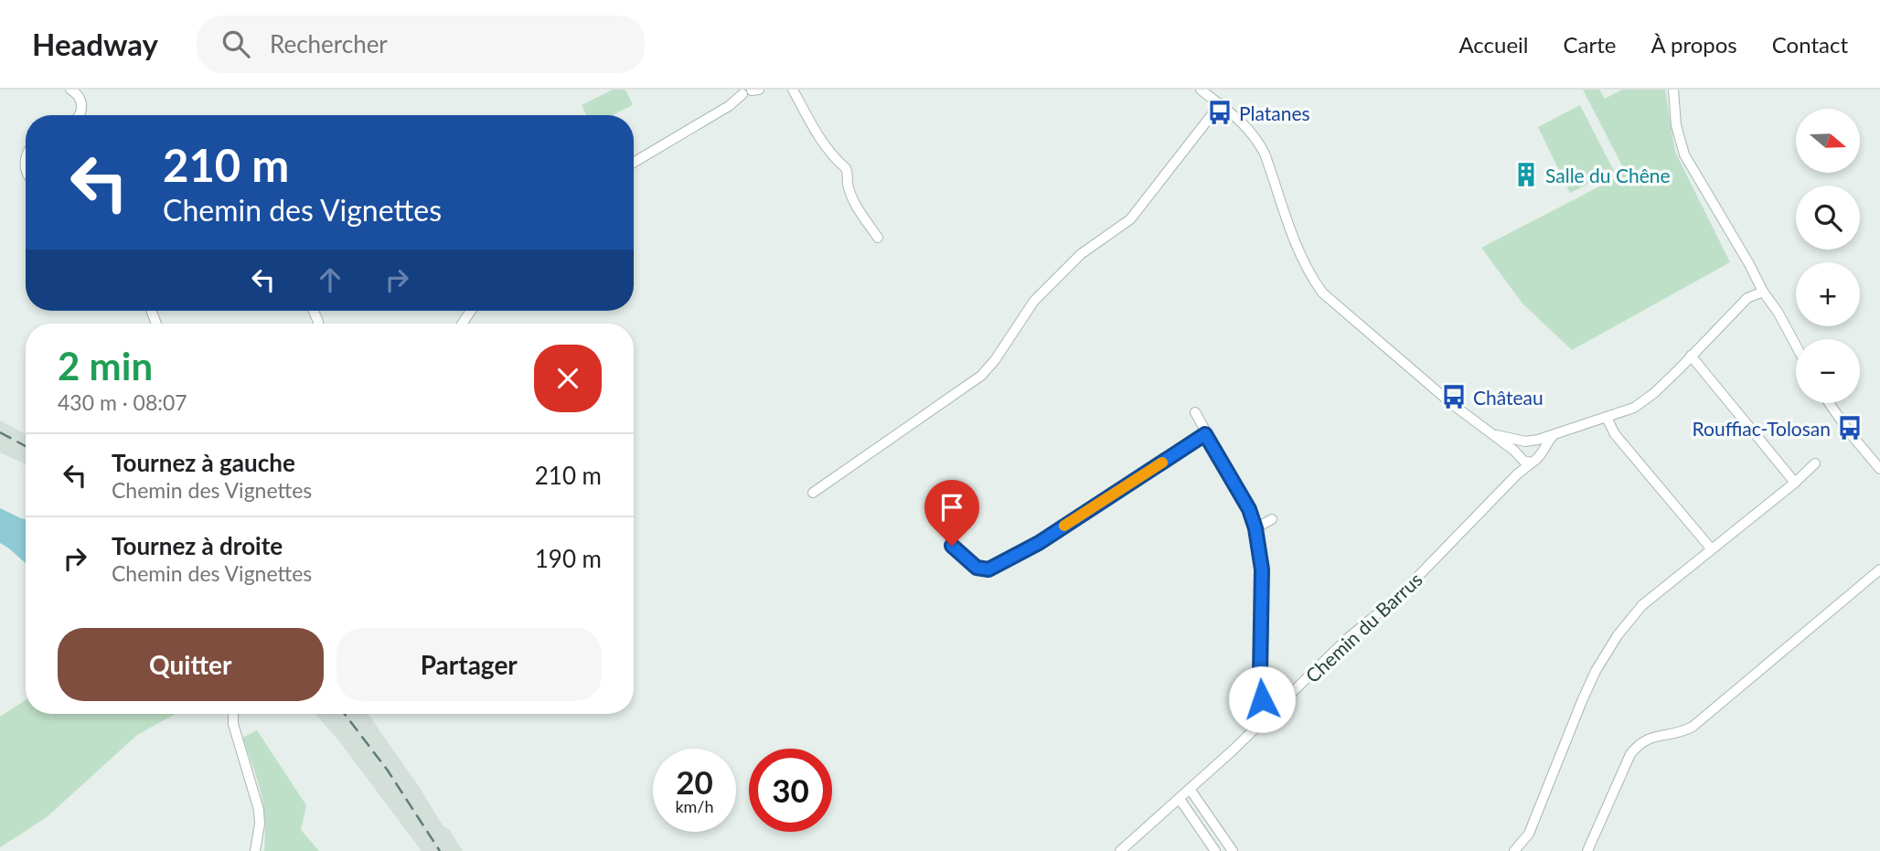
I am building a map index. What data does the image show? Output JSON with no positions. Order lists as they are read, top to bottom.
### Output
{
  "streets": {
    "street": ["Chemin du Barrus"]
  },
  "places": {
    "bus stop": ["Platanes", "Château", "Rouffiac-Tolosan"],
    "building": ["Salle du Chêne"]
  },
  "north": "right",
  "page": {
    "header": "Headway",
    "search": "Rechercher",
    "nav": [
      "Accueil",
      "Carte",
      "À propos",
      "Contact"
    ],
    "map_buttons": ["+", "−"],
    "turn": ["210 m", "Chemin des Vignettes"],
    "heading": ["2 min", "430 m · 08:07"],
    "list": [
      {
        "name": "Tournez à gauche",
        "note": "Chemin des Vignettes",
        "value": "210 m"
      },
      {
        "name": "Tournez à droite",
        "note": "Chemin des Vignettes",
        "value": "190 m"
      }
    ],
    "buttons": ["Quitter", "Partager"],
    "speed": "20 km/h",
    "limit": "30"
  }
}
